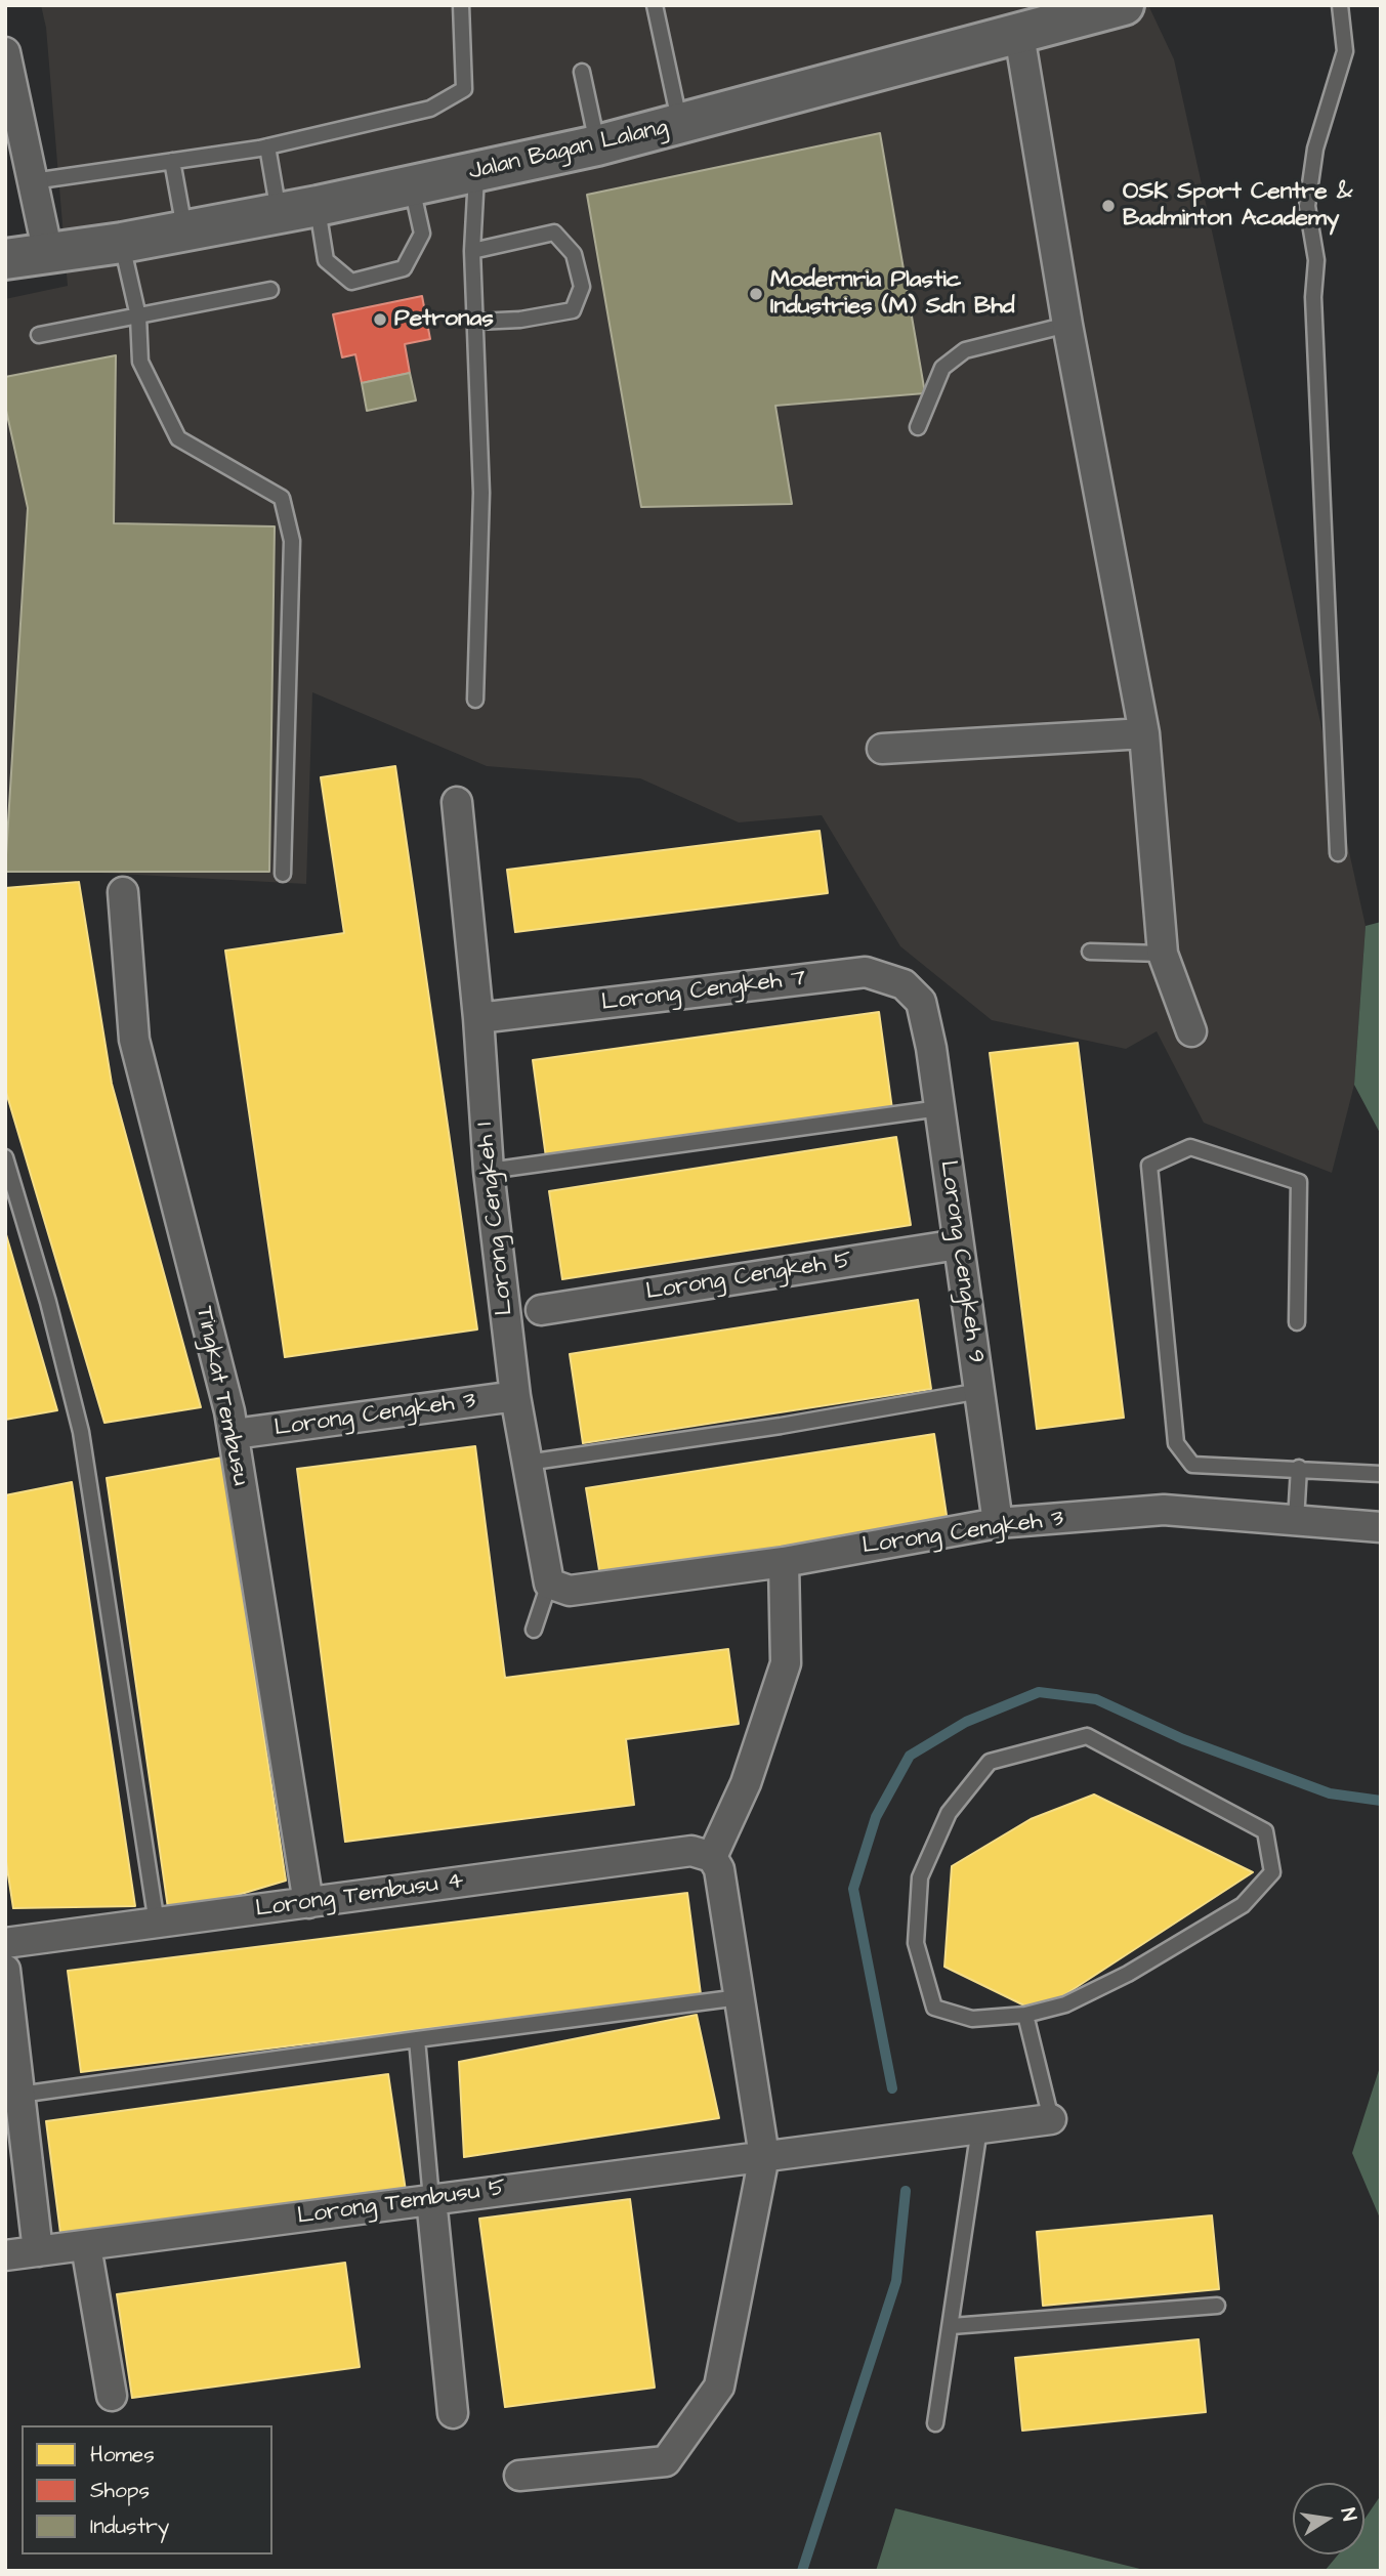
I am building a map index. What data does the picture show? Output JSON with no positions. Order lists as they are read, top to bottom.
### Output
{
  "streets": {
    "main road": ["Jalan Bagan Lalang"],
    "street": [
      "Lorong Cengkeh 7",
      "Lorong Cengkeh 1",
      "Lorong Cengkeh 9",
      "Lorong Cengkeh 5",
      "Tingkat Tembusu",
      "Lorong Cengkeh 3",
      "Lorong Tembusu 4",
      "Lorong Tembusu 5"
    ]
  },
  "crossings": [
    ["Lorong Cengkeh 7", "Lorong Cengkeh 1"],
    ["Lorong Cengkeh 7", "Lorong Cengkeh 9"],
    ["Lorong Cengkeh 1", "Lorong Cengkeh 3"],
    ["Lorong Cengkeh 9", "Lorong Cengkeh 5"],
    ["Lorong Cengkeh 9", "Lorong Cengkeh 3"],
    ["Tingkat Tembusu", "Lorong Cengkeh 3"],
    ["Tingkat Tembusu", "Lorong Tembusu 4"]
  ],
  "places": ["OSK Sport Centre & Badminton Academy", "Modernria Plastic Industries (M) Sdn Bhd", "Petronas"],
  "legend": ["Homes", "Shops", "Industry"],
  "north": "right"
}
